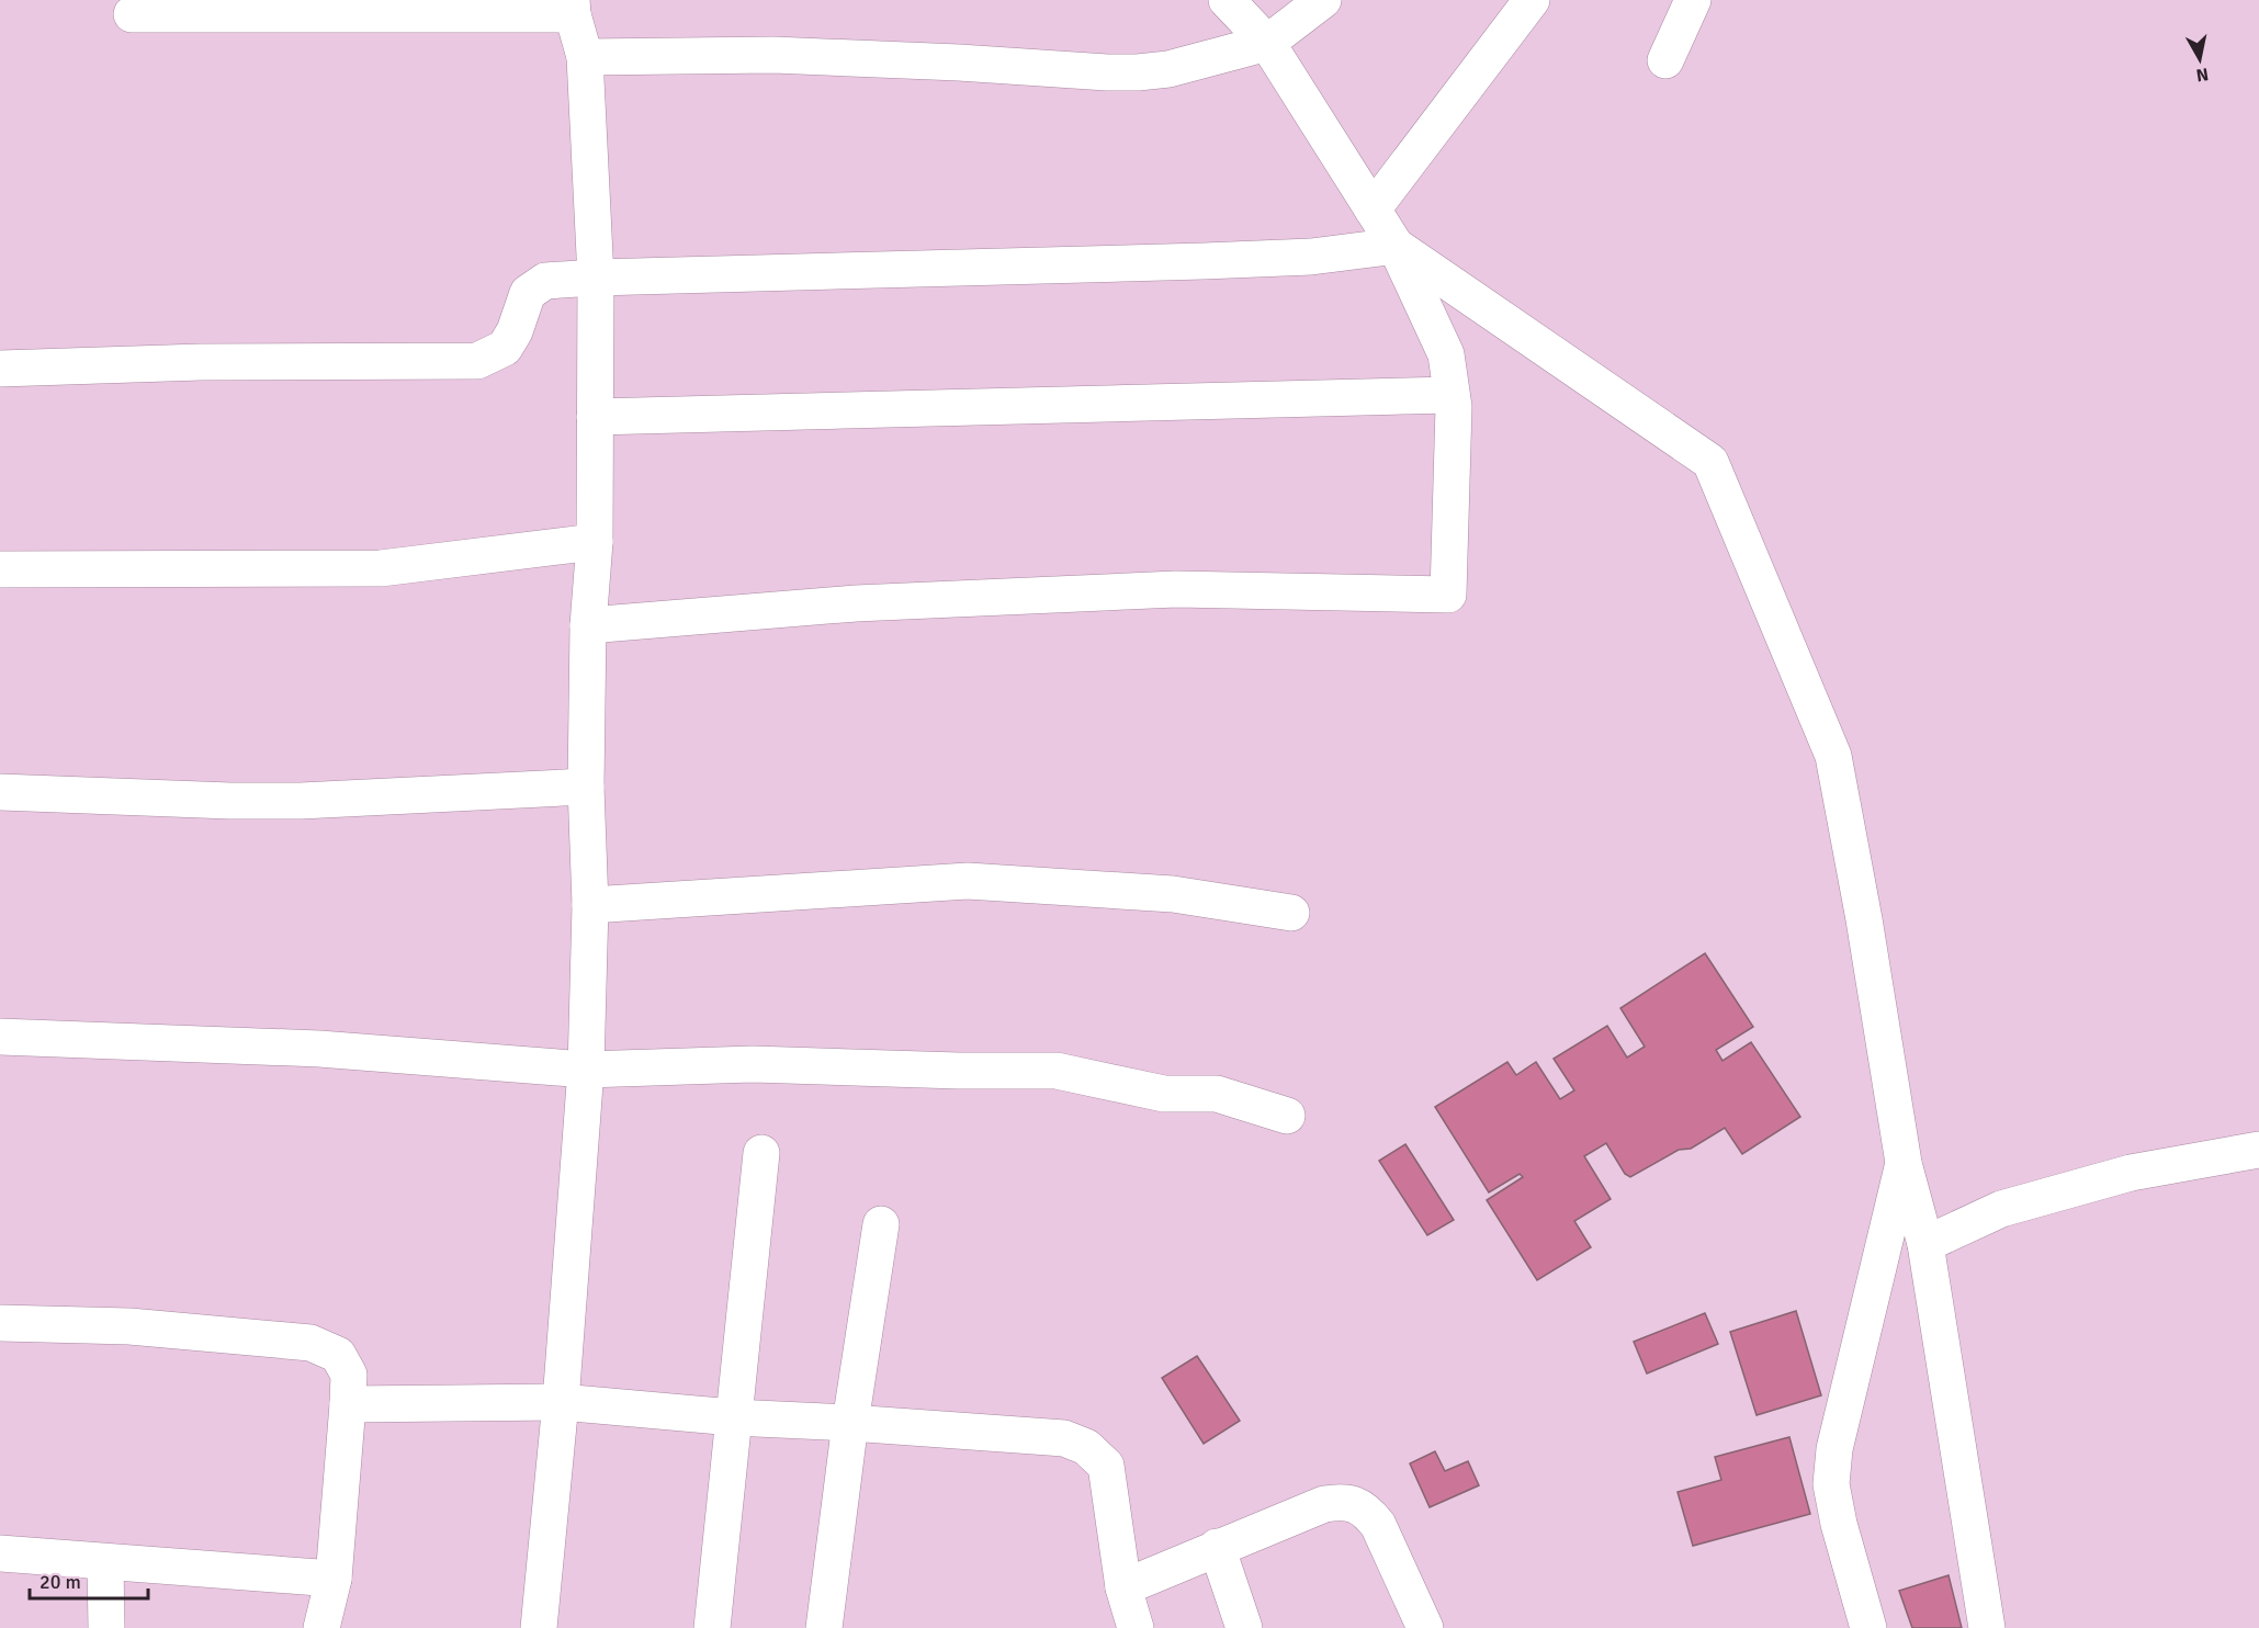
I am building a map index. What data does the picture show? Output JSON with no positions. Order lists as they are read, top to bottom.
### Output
{
  "scale_bar": "20 m",
  "north": "bottom"
}
